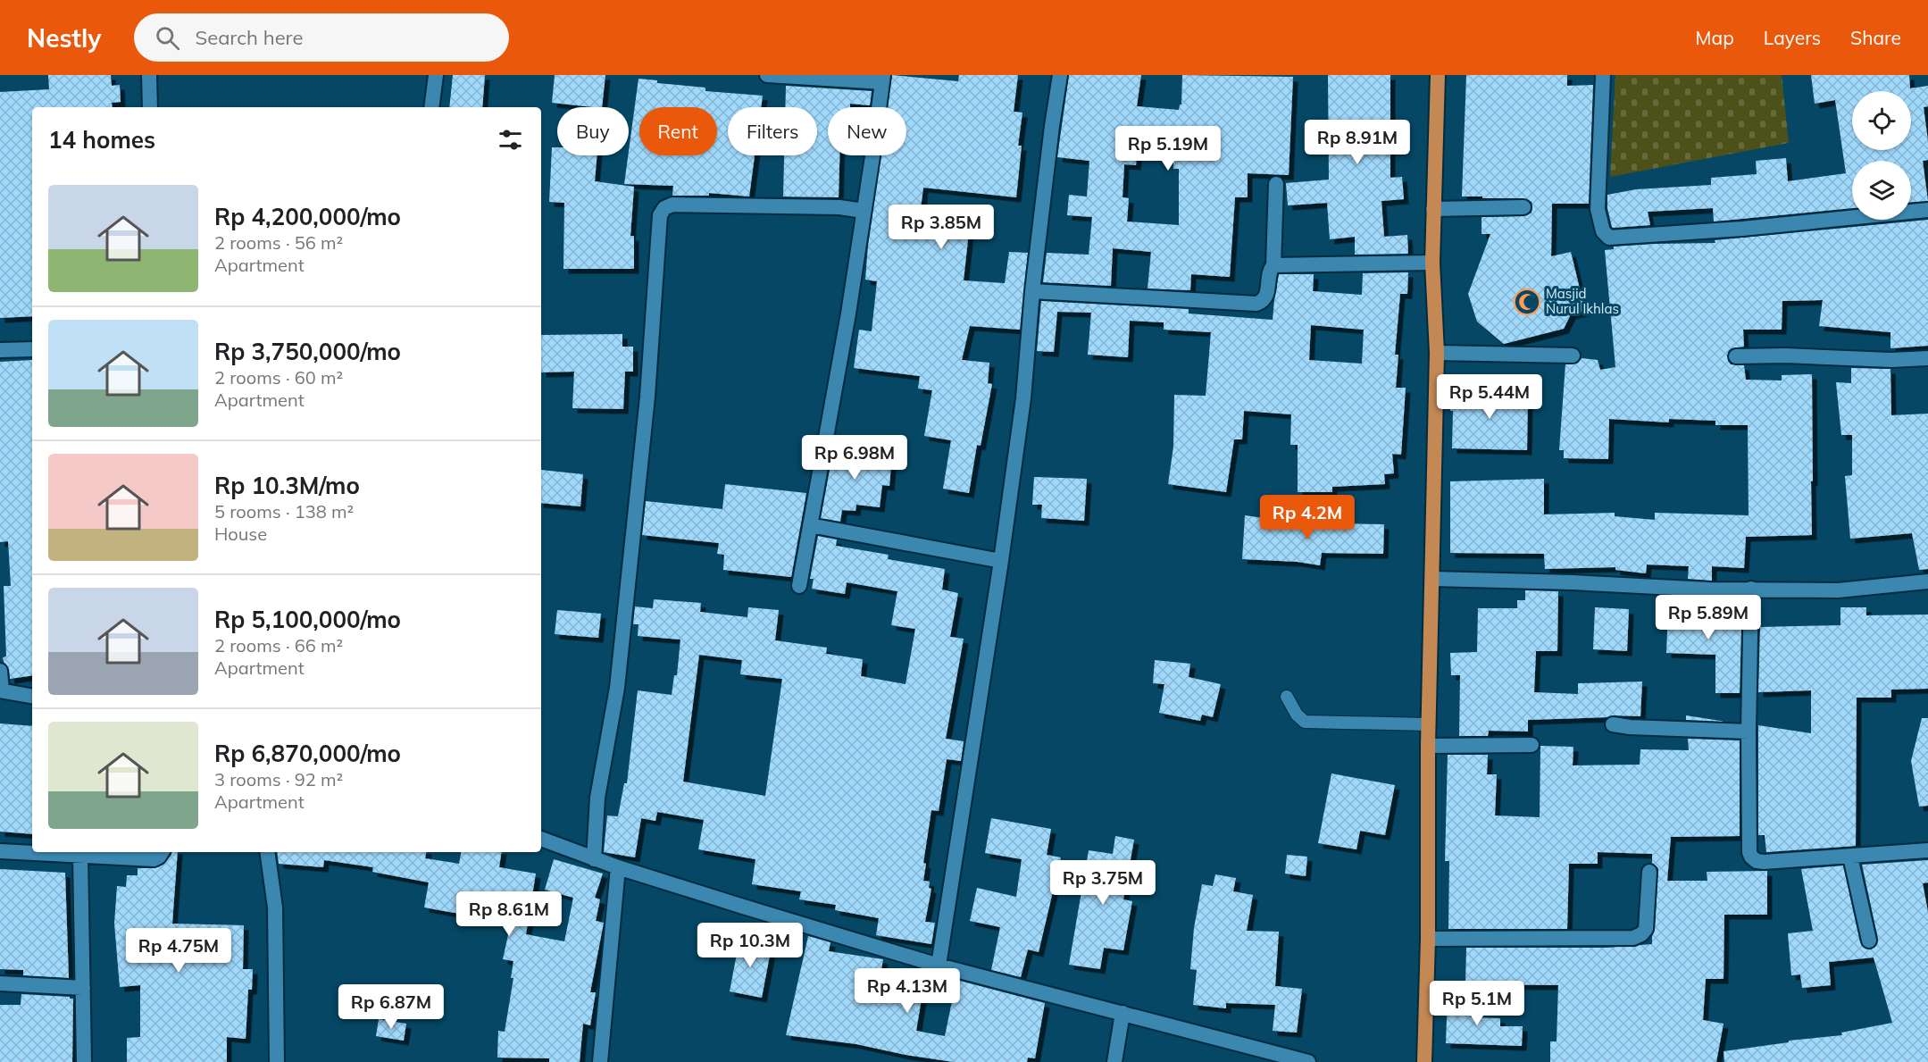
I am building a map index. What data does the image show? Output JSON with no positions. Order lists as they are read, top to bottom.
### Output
{
  "places": {
    "mosque": ["Masjid Nurul Ikhlas"]
  },
  "page": {
    "header": "Nestly",
    "search": "Search here",
    "nav": ["Map", "Layers", "Share"],
    "chip": [
      "Buy",
      "Rent",
      "Filters",
      "New"
    ],
    "heading": "14 homes",
    "price": [
      "Rp 8.91M",
      "Rp 5.19M",
      "Rp 3.85M",
      "Rp 5.44M",
      "Rp 6.98M",
      "Rp 4.2M",
      "Rp 5.89M",
      "Rp 3.75M",
      "Rp 8.61M",
      "Rp 10.3M",
      "Rp 4.75M",
      "Rp 4.13M",
      "Rp 5.1M",
      "Rp 6.87M"
    ],
    "list": [
      {
        "name": "Rp 4,200,000/mo",
        "note": "2 rooms · 56 m² · Apartment"
      },
      {
        "name": "Rp 3,750,000/mo",
        "note": "2 rooms · 60 m² · Apartment"
      },
      {
        "name": "Rp 10.3M/mo",
        "note": "5 rooms · 138 m² · House"
      },
      {
        "name": "Rp 5,100,000/mo",
        "note": "2 rooms · 66 m² · Apartment"
      },
      {
        "name": "Rp 6,870,000/mo",
        "note": "3 rooms · 92 m² · Apartment"
      }
    ]
  }
}
